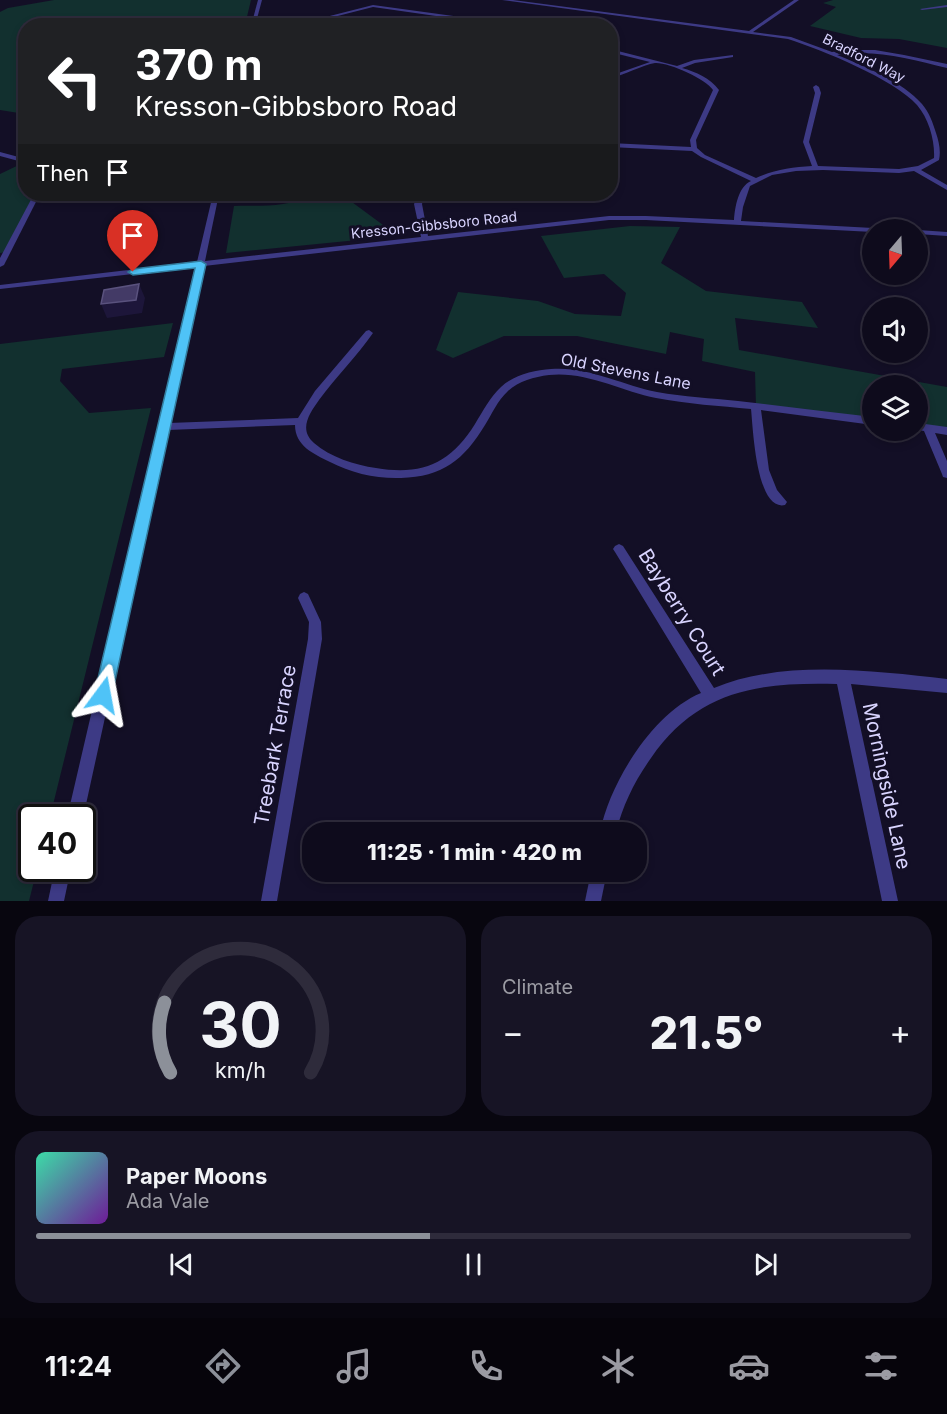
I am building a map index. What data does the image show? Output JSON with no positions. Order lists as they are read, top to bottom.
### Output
{
  "streets": {
    "street": [
      "Bradford Way",
      "Kresson-Gibbsboro Road",
      "Old Stevens Lane",
      "Bayberry Court",
      "Treebark Terrace",
      "Morningside Lane"
    ]
  },
  "north": "bottom",
  "page": {
    "turn": ["370 m", "Kresson-Gibbsboro Road"],
    "then": "Then",
    "limit": "40",
    "trip": "11:25 · 1 min · 420 m",
    "tile": "Climate",
    "heat": ["−", "21.5°", "+"],
    "song": ["Paper Moons", "Ada Vale"],
    "tabs": "11:24",
    "gauge": ["30", "km/h"]
  }
}
